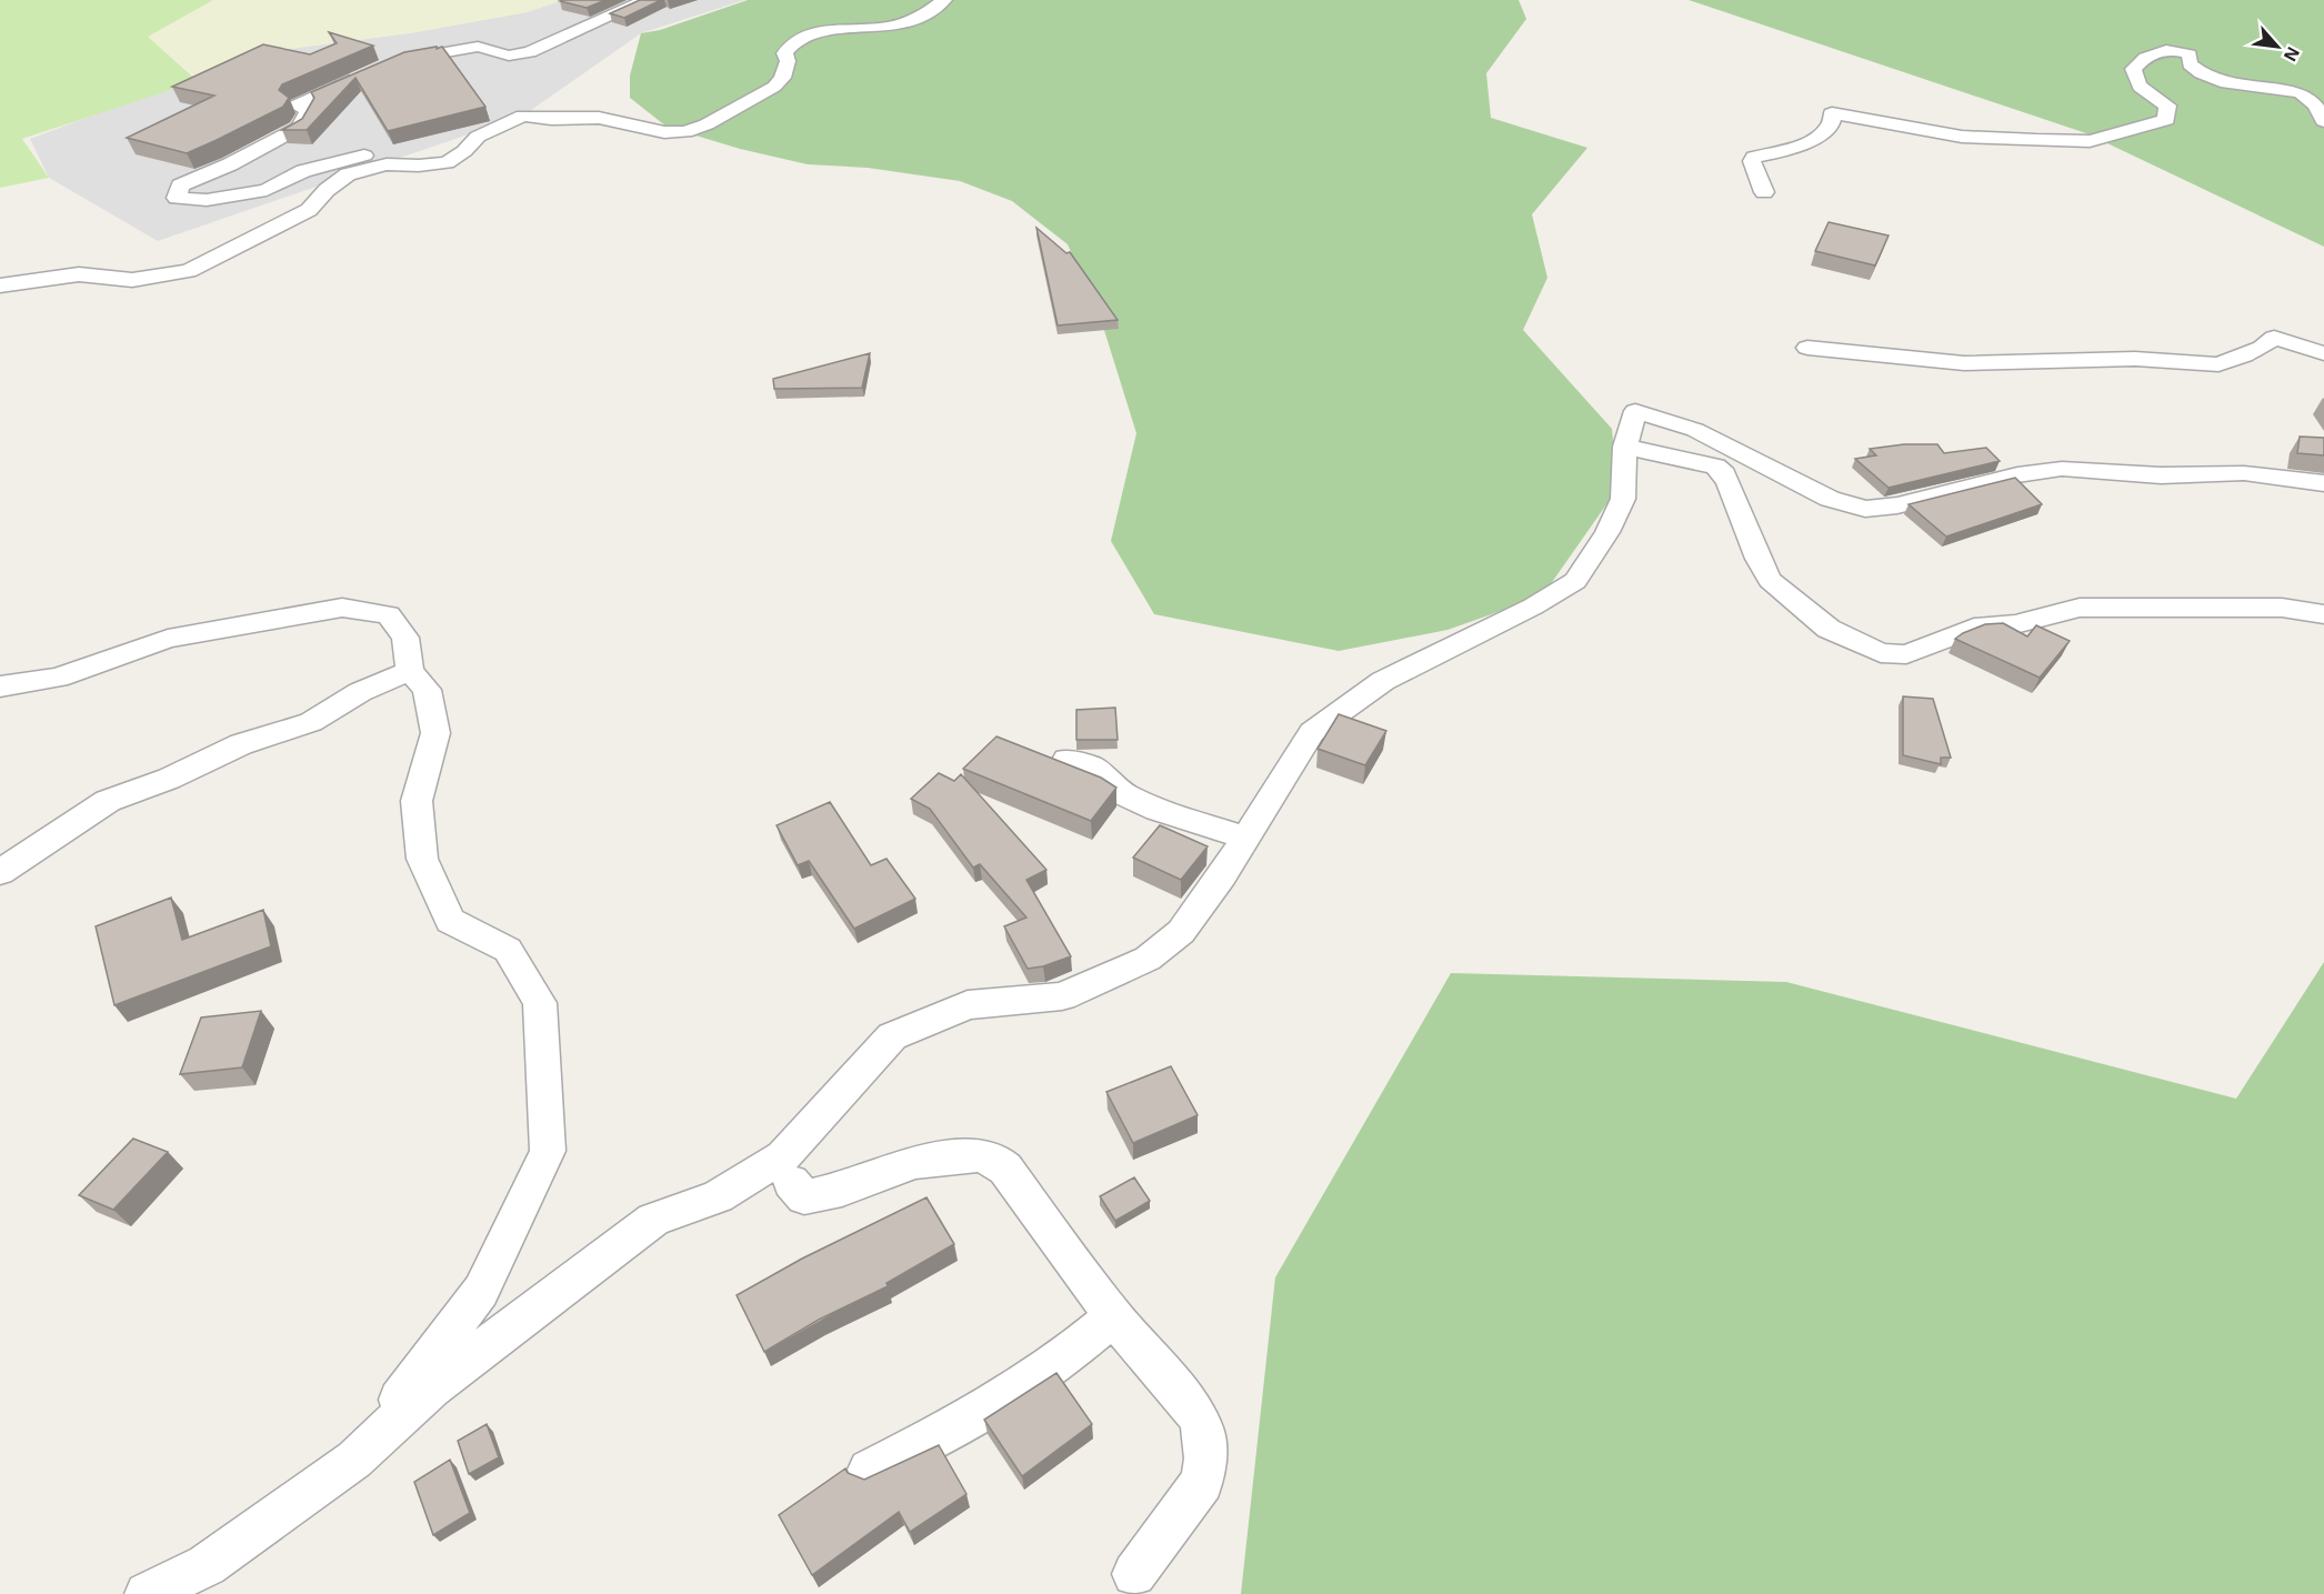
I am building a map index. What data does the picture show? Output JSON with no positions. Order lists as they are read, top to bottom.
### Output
{
  "north": "bottom right"
}
